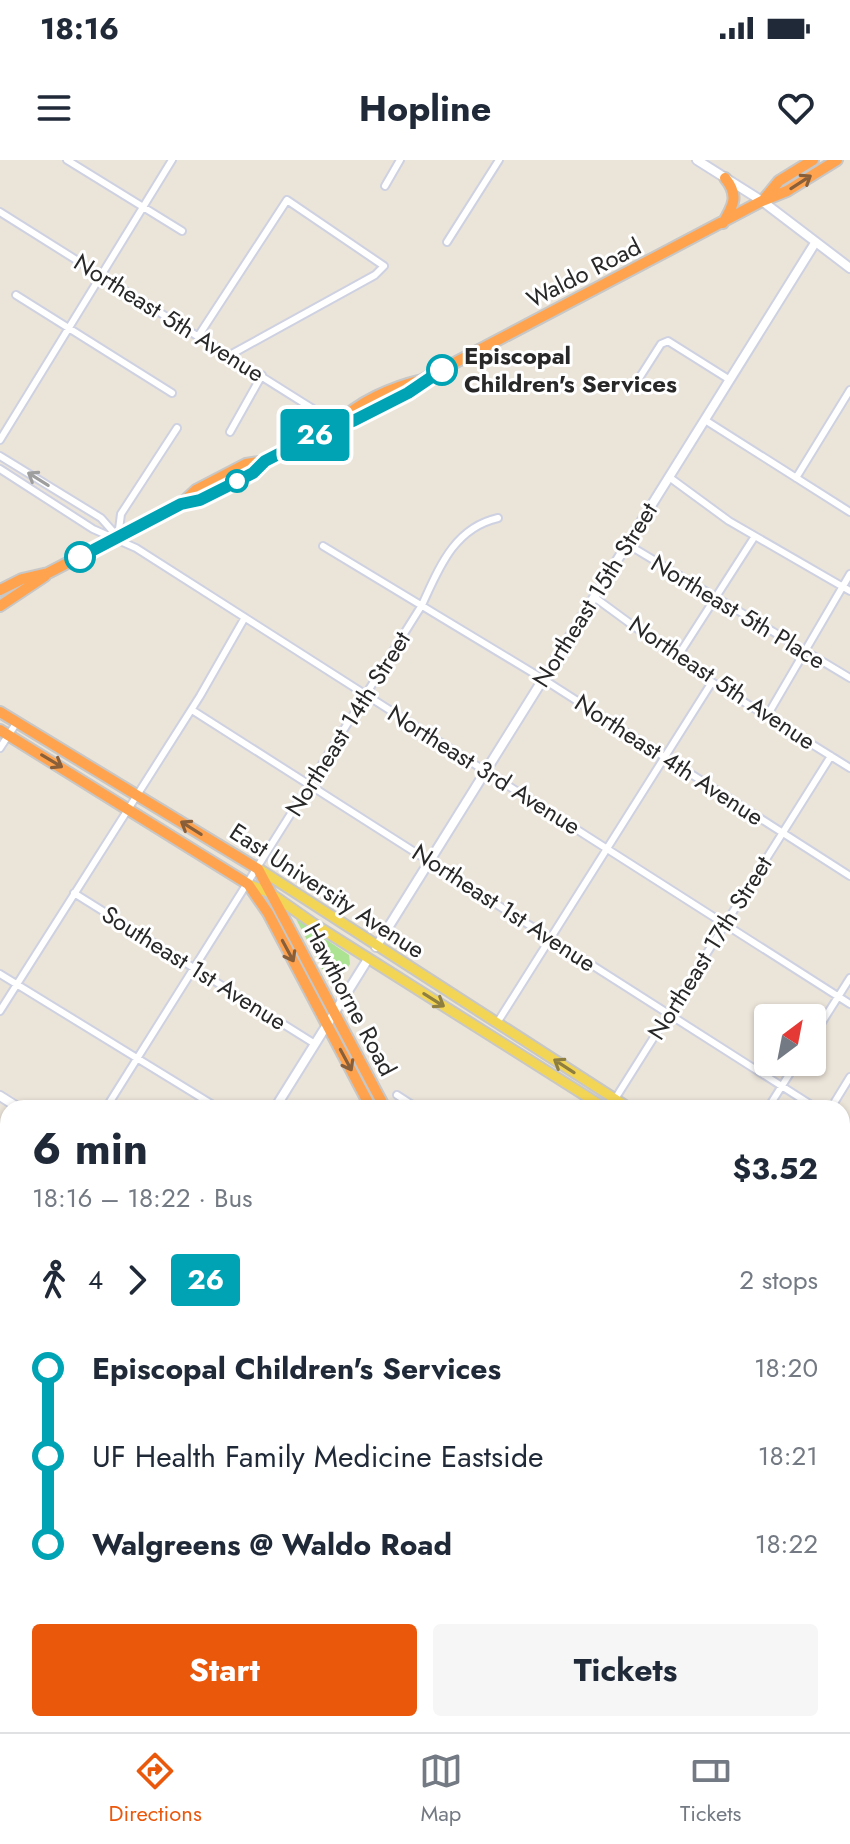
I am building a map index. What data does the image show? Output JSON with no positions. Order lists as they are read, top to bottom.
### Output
{
  "streets": {
    "highway": ["Waldo Road", "East University Avenue", "Hawthorne Road"],
    "street": [
      "Northeast 5th Avenue",
      "Northeast 15th Street",
      "Northeast 5th Place",
      "Northeast 14th Street",
      "Northeast 4th Avenue",
      "Northeast 3rd Avenue",
      "Northeast 1st Avenue",
      "Northeast 17th Street",
      "Southeast 1st Avenue"
    ]
  },
  "crossings": [
    ["Waldo Road", "Northeast 5th Avenue"],
    ["Waldo Road", "Northeast 3rd Avenue"],
    ["Northeast 5th Avenue", "Northeast 15th Street"],
    ["Northeast 5th Avenue", "Northeast 17th Street"],
    ["Northeast 15th Street", "Northeast 5th Place"],
    ["Northeast 15th Street", "Northeast 4th Avenue"],
    ["Northeast 15th Street", "Northeast 3rd Avenue"],
    ["Northeast 15th Street", "East University Avenue"],
    ["Northeast 15th Street", "Northeast 1st Avenue"],
    ["Northeast 14th Street", "Northeast 4th Avenue"],
    ["Northeast 14th Street", "Northeast 3rd Avenue"],
    ["Northeast 14th Street", "East University Avenue"],
    ["Northeast 14th Street", "Northeast 1st Avenue"],
    ["Northeast 14th Street", "Southeast 1st Avenue"],
    ["Northeast 14th Street", "Hawthorne Road"],
    ["Northeast 4th Avenue", "Northeast 17th Street"],
    ["Northeast 3rd Avenue", "Northeast 17th Street"],
    ["East University Avenue", "Hawthorne Road"],
    ["Northeast 1st Avenue", "Northeast 17th Street"]
  ],
  "places": ["Episcopal Children's Services"],
  "lines": ["bus line 26"],
  "north": "top right",
  "page": {
    "status": "18:16",
    "header": "Hopline",
    "on_map": "26",
    "heading": ["6 min", "18:16 – 18:22 · Bus", "$3.52"],
    "legs": ["4", "26", "2 stops"],
    "list": [
      {
        "name": "Episcopal Children's Services",
        "value": "18:20"
      },
      {
        "name": "UF Health Family Medicine Eastside",
        "value": "18:21"
      },
      {
        "name": "Walgreens @ Waldo Road",
        "value": "18:22"
      }
    ],
    "buttons": ["Start", "Tickets"],
    "tabs": ["Directions", "Map", "Tickets"]
  }
}
